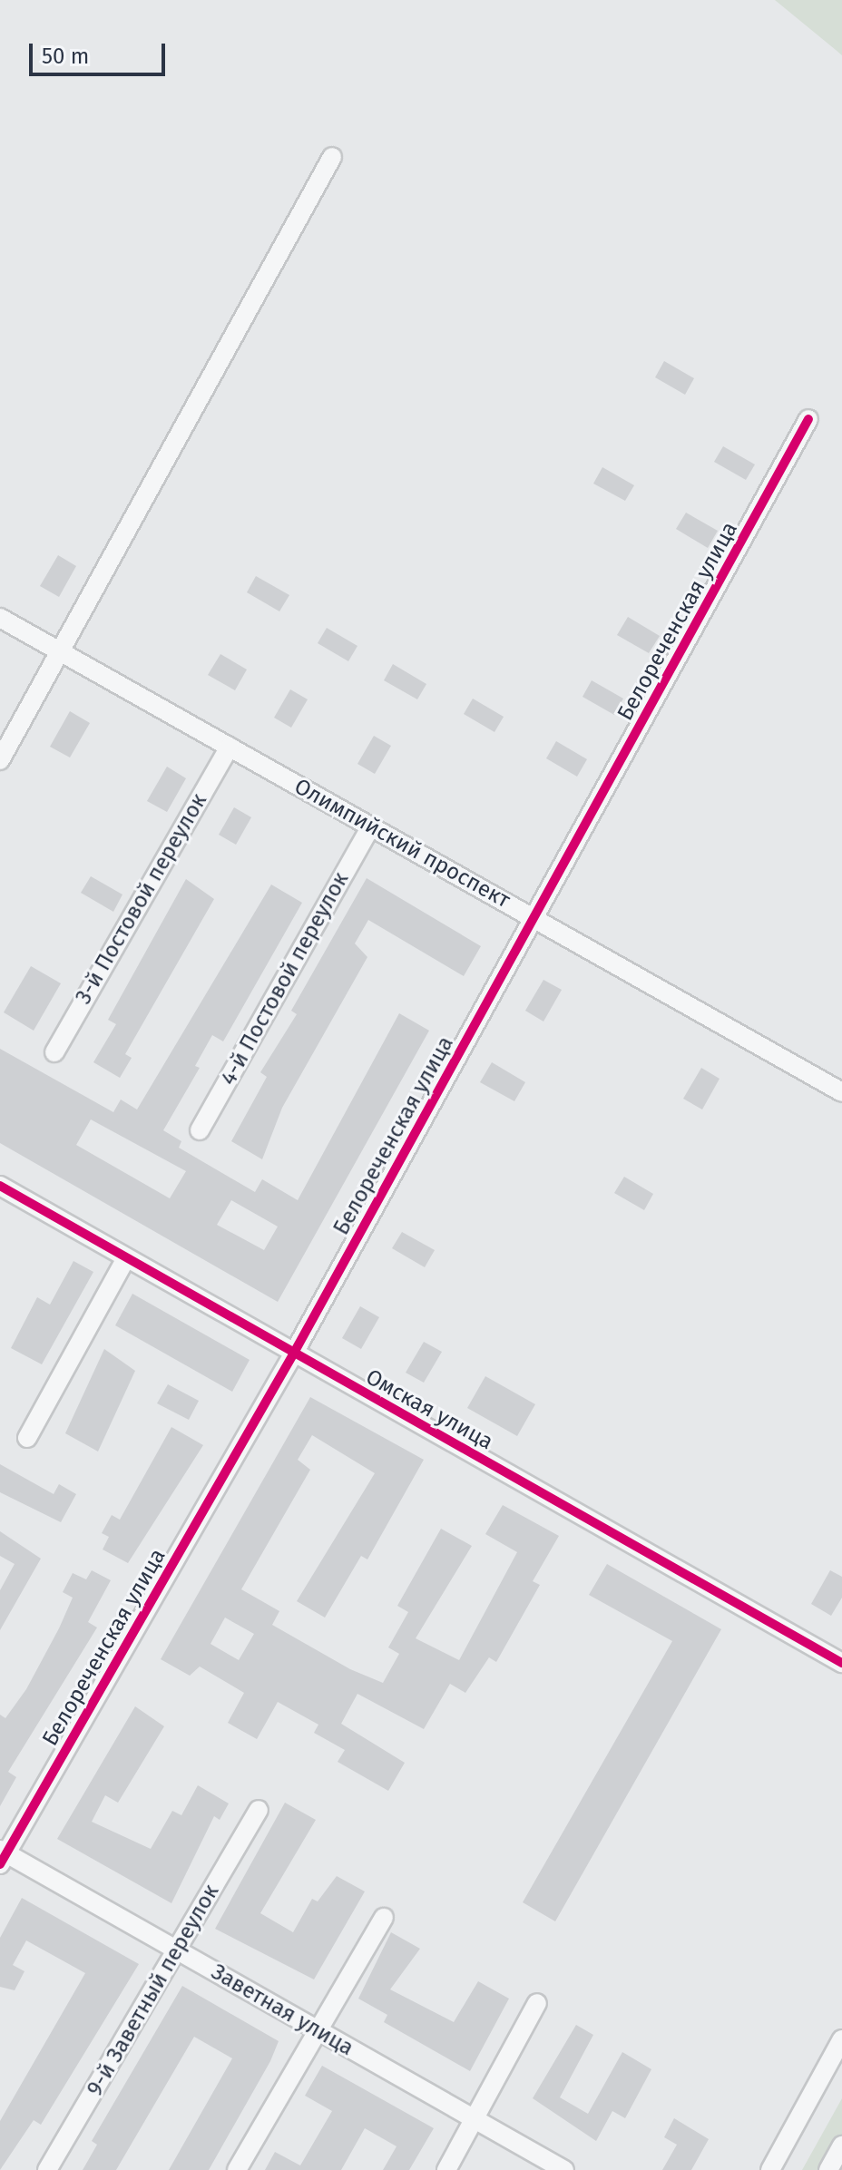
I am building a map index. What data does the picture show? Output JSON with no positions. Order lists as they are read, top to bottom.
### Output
{
  "streets": {
    "street": [
      "Белореченская улица",
      "Олимпийский проспект",
      "3-й Постовой переулок",
      "4-й Постовой переулок",
      "Омская улица",
      "9-й Заветный переулок",
      "Заветная улица"
    ]
  },
  "crossings": [
    ["Белореченская улица", "Олимпийский проспект"],
    ["Белореченская улица", "Омская улица"],
    ["Белореченская улица", "Заветная улица"],
    ["Олимпийский проспект", "3-й Постовой переулок"],
    ["Олимпийский проспект", "4-й Постовой переулок"],
    ["9-й Заветный переулок", "Заветная улица"]
  ],
  "scale_bar": "50 m"
}
